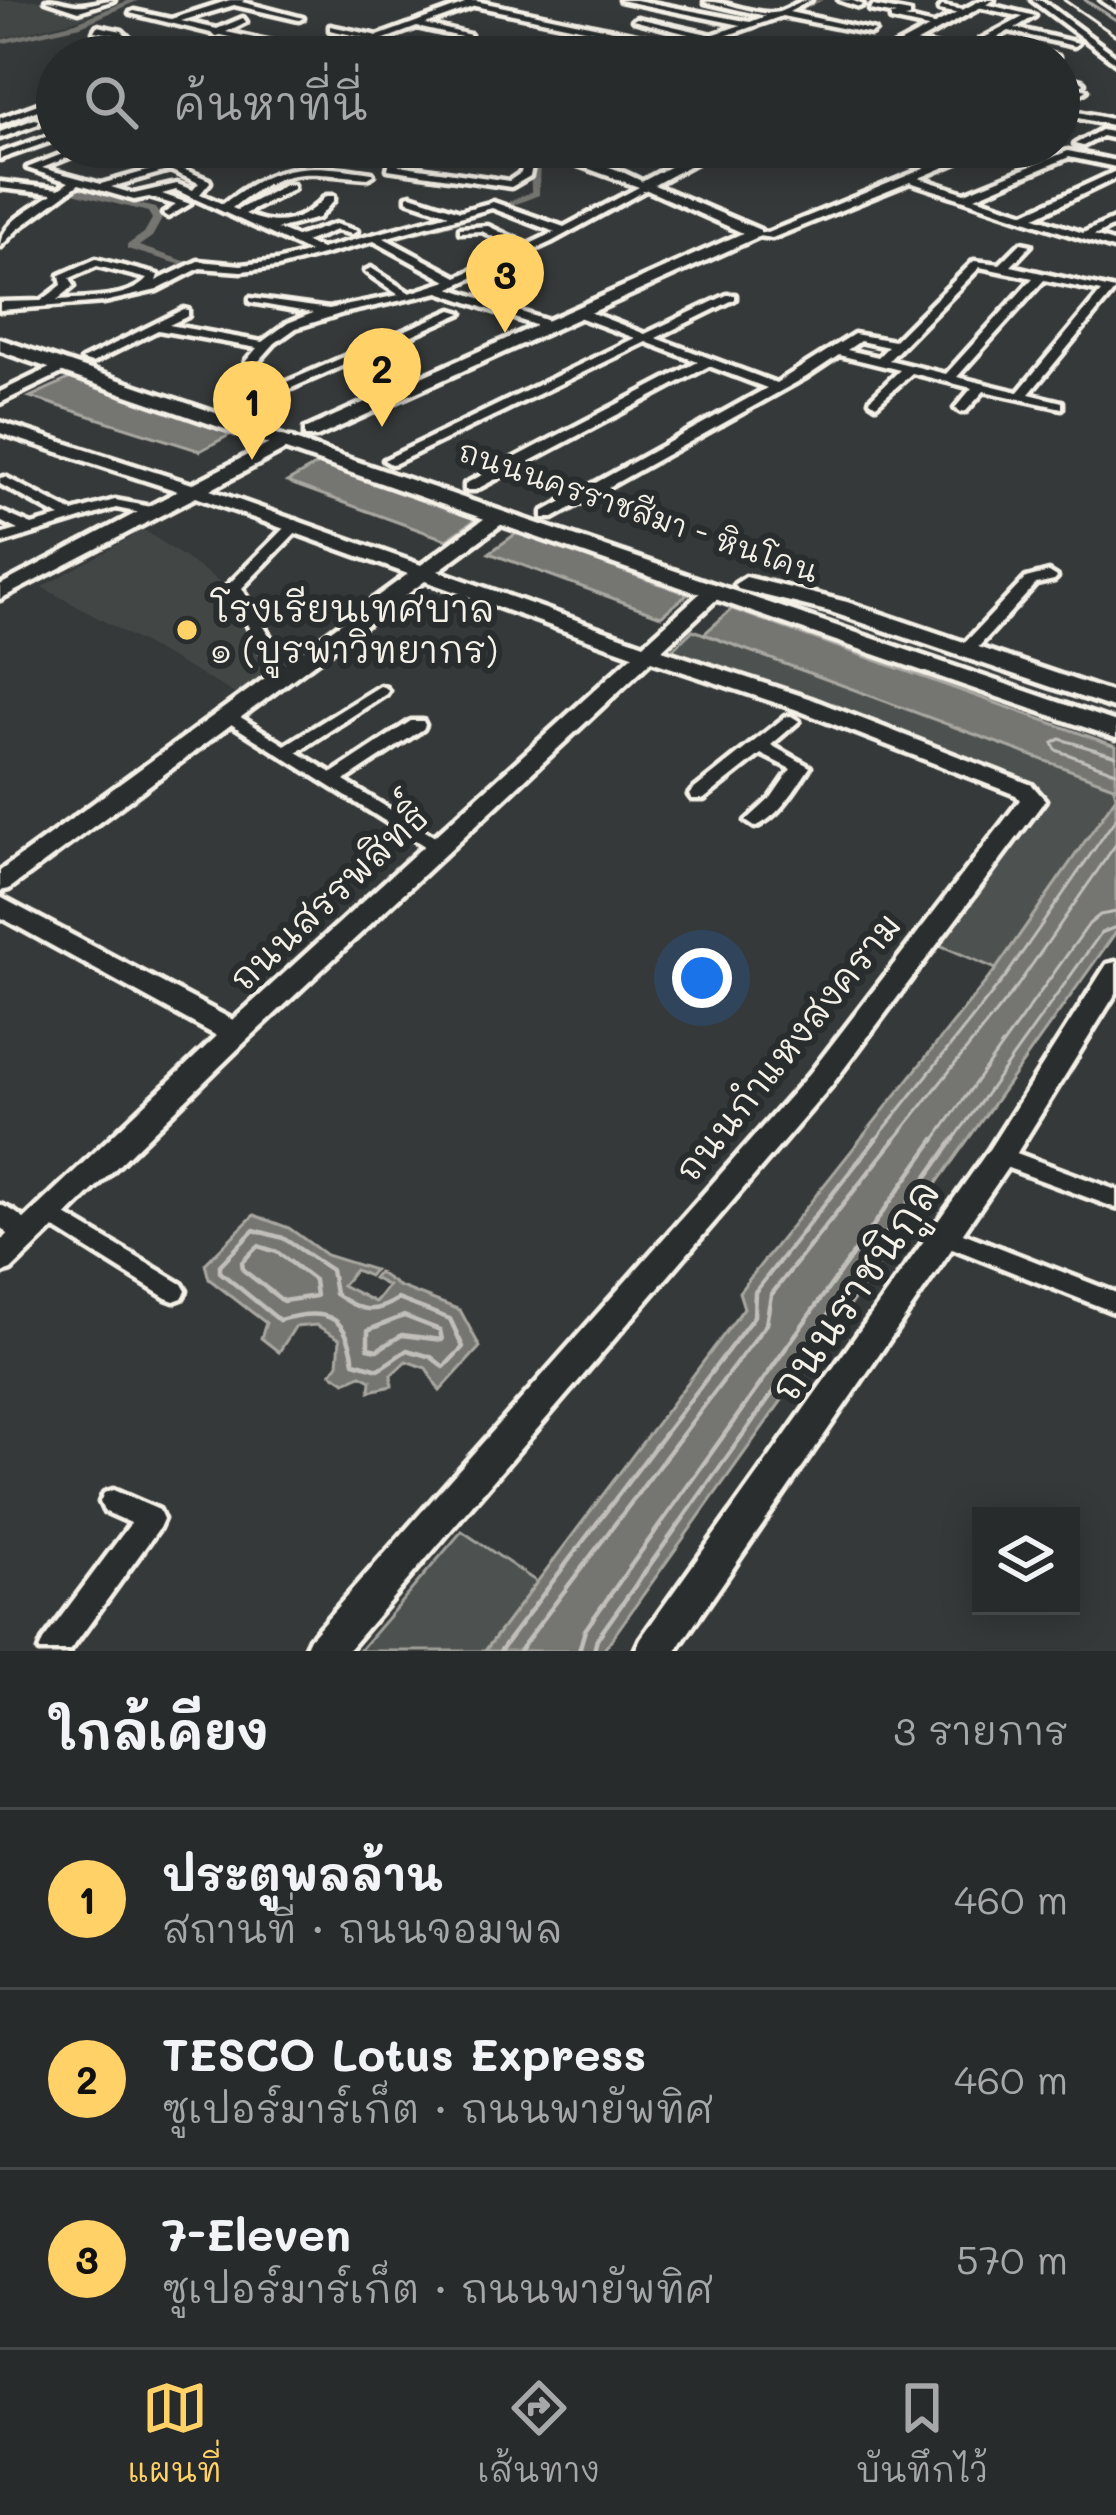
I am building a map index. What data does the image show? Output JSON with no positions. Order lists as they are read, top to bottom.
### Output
{
  "streets": {
    "main road": ["ถนนนครราชสีมา - หินโคน"],
    "street": ["ถนนสรรพสิทธิ์", "ถนนกำแหงสงคราม", "ถนนราชนิกูล"]
  },
  "crossings": [
    ["ถนนนครราชสีมา - หินโคน", "ถนนสรรพสิทธิ์"],
    ["ถนนสรรพสิทธิ์", "ถนนกำแหงสงคราม"]
  ],
  "places": ["โรงเรียนเทศบาล ๑ (บูรพาวิทยากร)"],
  "page": {
    "search": "ค้นหาที่นี่",
    "pins": ["3", "2", "1"],
    "heading": ["ใกล้เคียง", "3 รายการ"],
    "list": [
      {
        "mark": "1",
        "name": "ประตูพลล้าน",
        "note": "สถานที่ · ถนนจอมพล",
        "value": "460 m"
      },
      {
        "mark": "2",
        "name": "TESCO Lotus Express",
        "note": "ซูเปอร์มาร์เก็ต · ถนนพายัพทิศ",
        "value": "460 m"
      },
      {
        "mark": "3",
        "name": "7-Eleven",
        "note": "ซูเปอร์มาร์เก็ต · ถนนพายัพทิศ",
        "value": "570 m"
      }
    ],
    "nav": ["แผนที่", "เส้นทาง", "บันทึกไว้"]
  }
}
